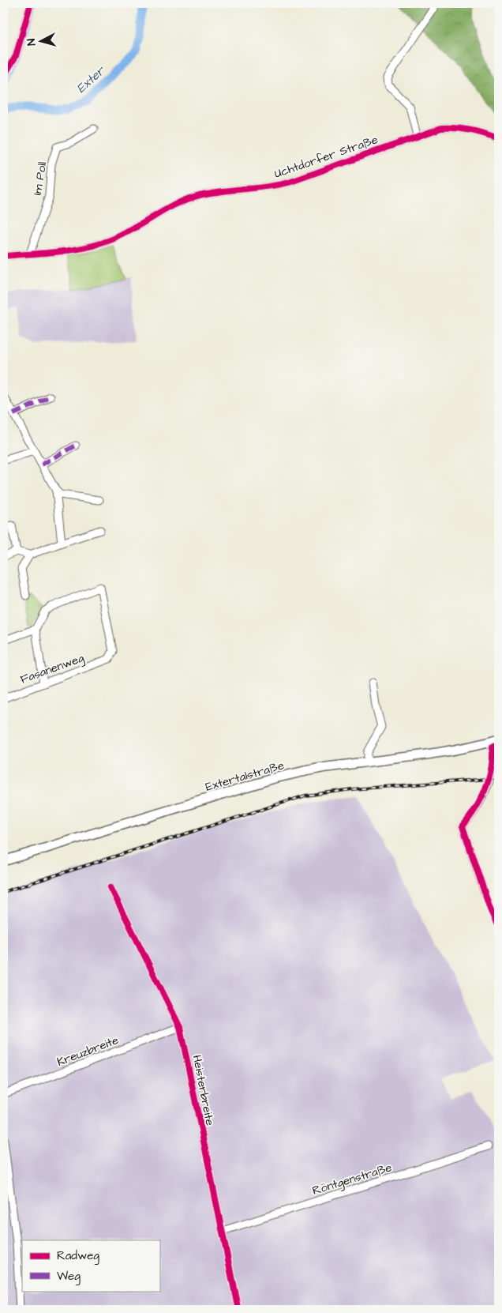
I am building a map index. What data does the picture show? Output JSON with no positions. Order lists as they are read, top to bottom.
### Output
{
  "streets": {
    "main road": ["Extertalstraße"],
    "street": [
      "Uchtdorfer Straße",
      "Im Poll",
      "Fasanenweg",
      "Kreuzbreite",
      "Heisterbreite",
      "Röntgenstraße"
    ]
  },
  "crossings": [
    ["Uchtdorfer Straße", "Im Poll"],
    ["Kreuzbreite", "Heisterbreite"],
    ["Heisterbreite", "Röntgenstraße"]
  ],
  "water": ["Exter"],
  "legend": ["Radweg", "Weg"],
  "north": "left"
}
